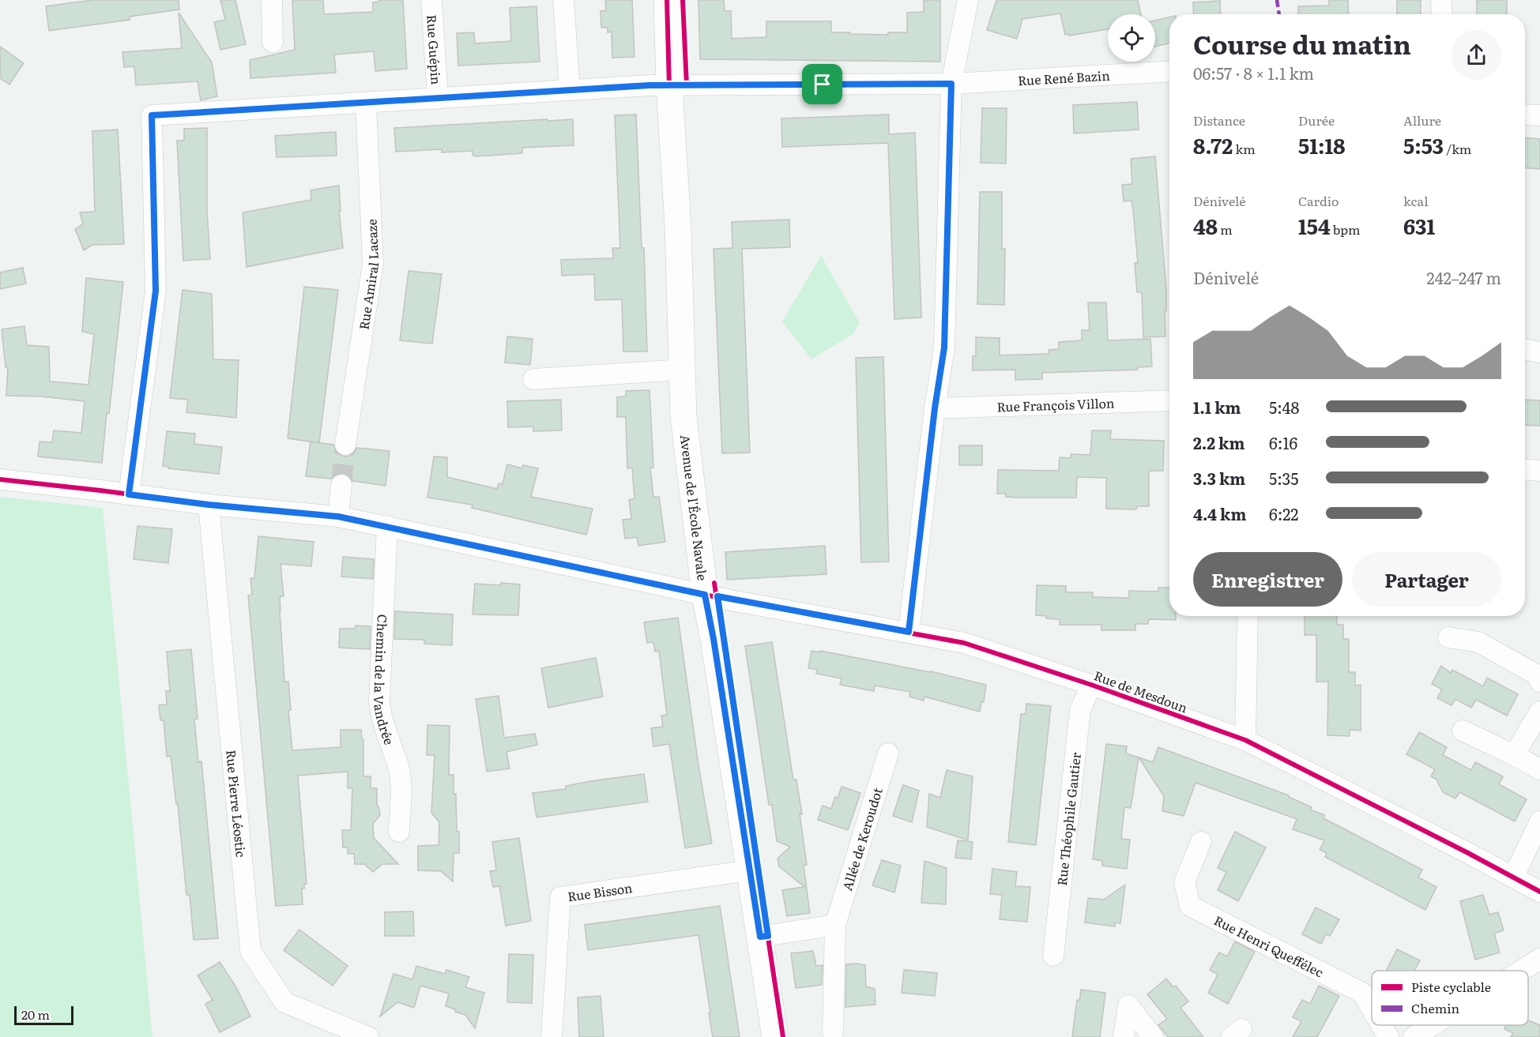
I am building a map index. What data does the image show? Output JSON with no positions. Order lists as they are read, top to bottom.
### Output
{
  "streets": {
    "street": [
      "Rue Guépin",
      "Rue René Bazin",
      "Rue Amiral Lacaze",
      "Rue François Villon",
      "Avenue de l'École Navale",
      "Chemin de la Vandrée",
      "Rue de Mesdoun",
      "Rue Pierre Léostic",
      "Rue Théophile Gautier",
      "Allée de Keroudot",
      "Rue Bisson",
      "Rue Henri Queffélec"
    ]
  },
  "crossings": [
    ["Rue Guépin", "Rue René Bazin"],
    ["Rue René Bazin", "Rue Amiral Lacaze"],
    ["Rue René Bazin", "Avenue de l'École Navale"],
    ["Rue René Bazin", "Rue de Mesdoun"],
    ["Avenue de l'École Navale", "Rue de Mesdoun"],
    ["Avenue de l'École Navale", "Rue Bisson"],
    ["Chemin de la Vandrée", "Rue de Mesdoun"],
    ["Rue de Mesdoun", "Rue Pierre Léostic"],
    ["Rue de Mesdoun", "Rue Théophile Gautier"]
  ],
  "legend": ["Piste cyclable", "Chemin"],
  "scale_bar": "20 m",
  "page": {
    "heading": ["Course du matin", "06:57 · 8 × 1.1 km"],
    "stats": [
      ["Distance", "8.72 km"],
      ["Durée", "51:18"],
      ["Allure", "5:53 /km"],
      ["Dénivelé", "48 m"],
      ["Cardio", "154 bpm"],
      ["kcal", "631"]
    ],
    "chart": ["Dénivelé", "242–247 m"],
    "list": [
      {
        "name": "1.1 km",
        "note": "5:48"
      },
      {
        "name": "2.2 km",
        "note": "6:16"
      },
      {
        "name": "3.3 km",
        "note": "5:35"
      },
      {
        "name": "4.4 km",
        "note": "6:22"
      }
    ],
    "buttons": ["Enregistrer", "Partager"],
    "scale": "20 m"
  }
}
